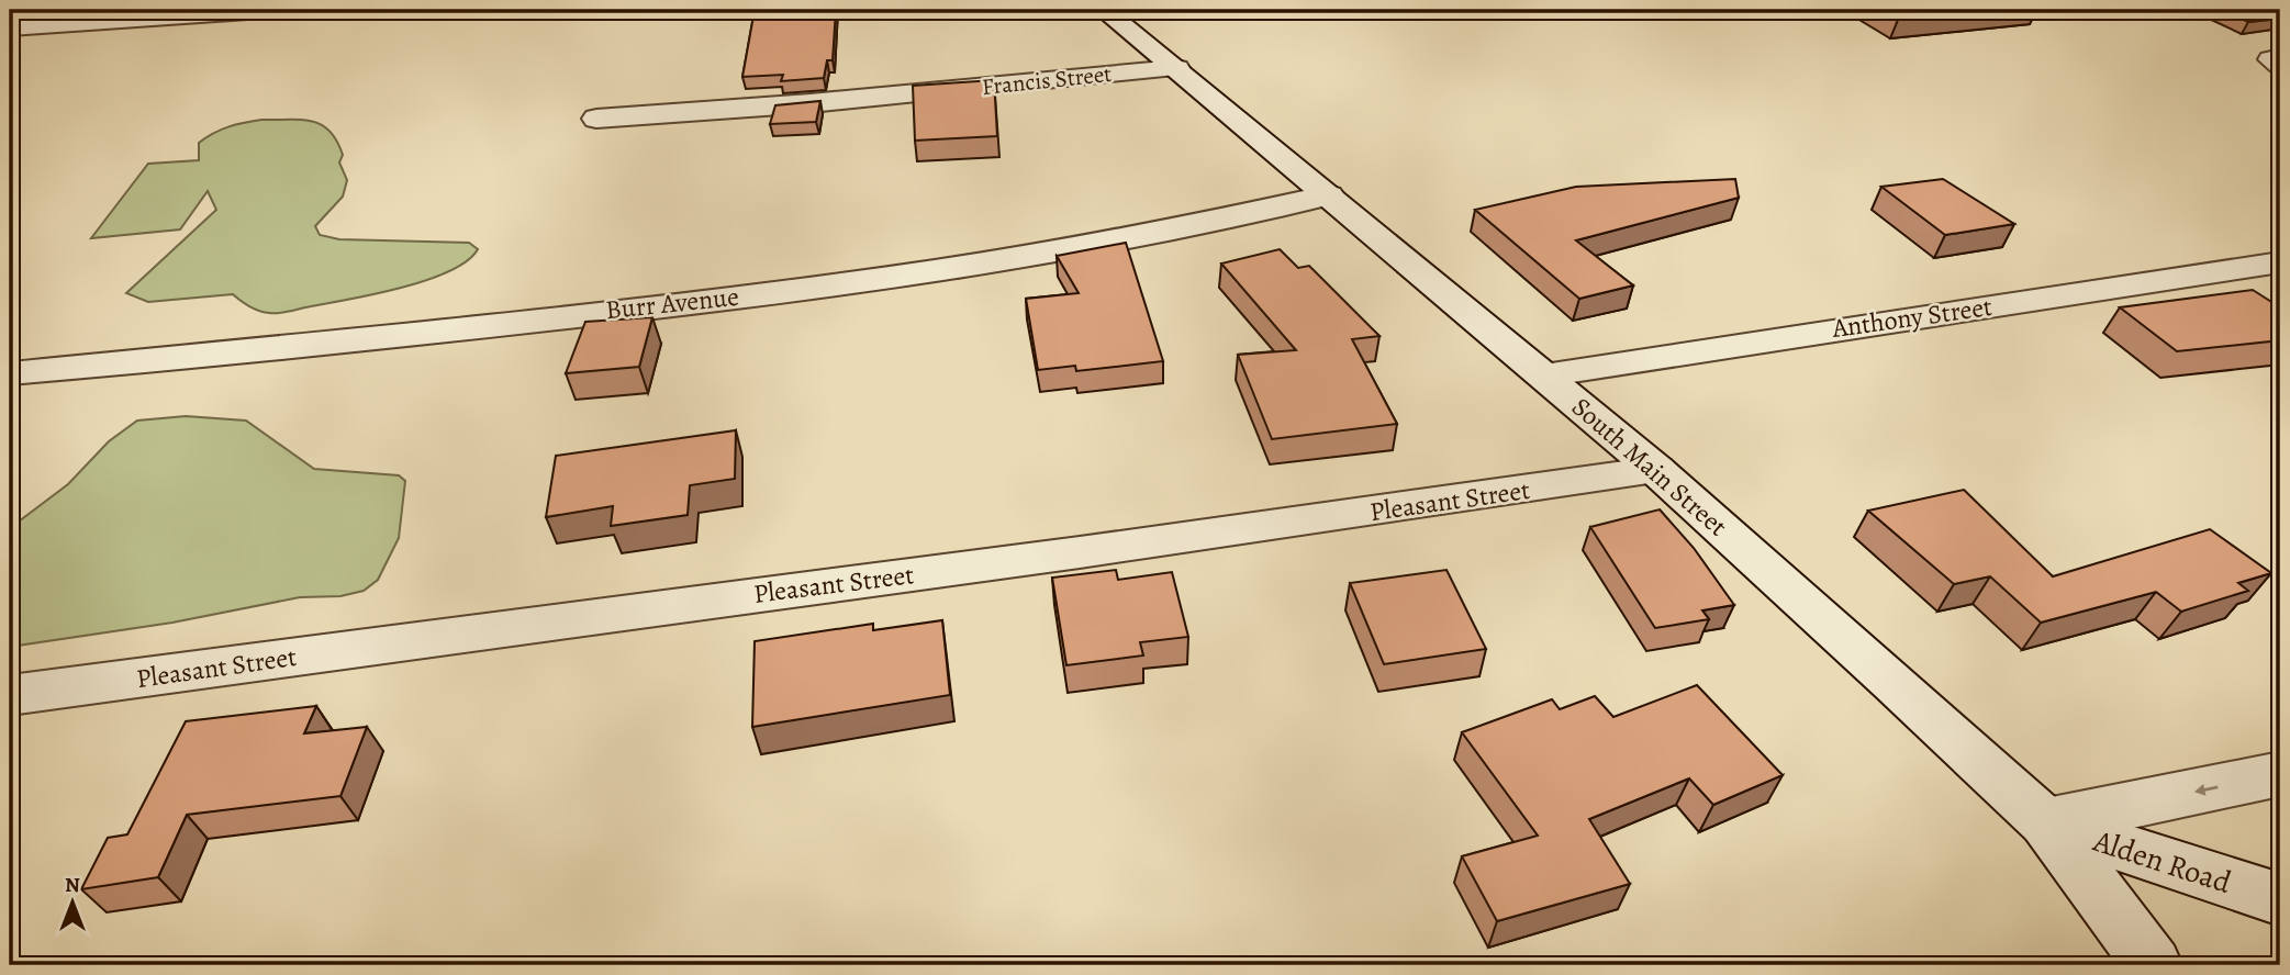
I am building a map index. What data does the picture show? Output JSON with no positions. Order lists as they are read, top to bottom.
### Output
{
  "streets": {
    "street": [
      "Francis Street",
      "Burr Avenue",
      "Anthony Street",
      "South Main Street",
      "Pleasant Street",
      "Alden Road"
    ]
  },
  "crossings": [
    ["Francis Street", "South Main Street"],
    ["Burr Avenue", "South Main Street"],
    ["Anthony Street", "South Main Street"],
    ["South Main Street", "Pleasant Street"],
    ["South Main Street", "Alden Road"]
  ],
  "north": "top"
}
